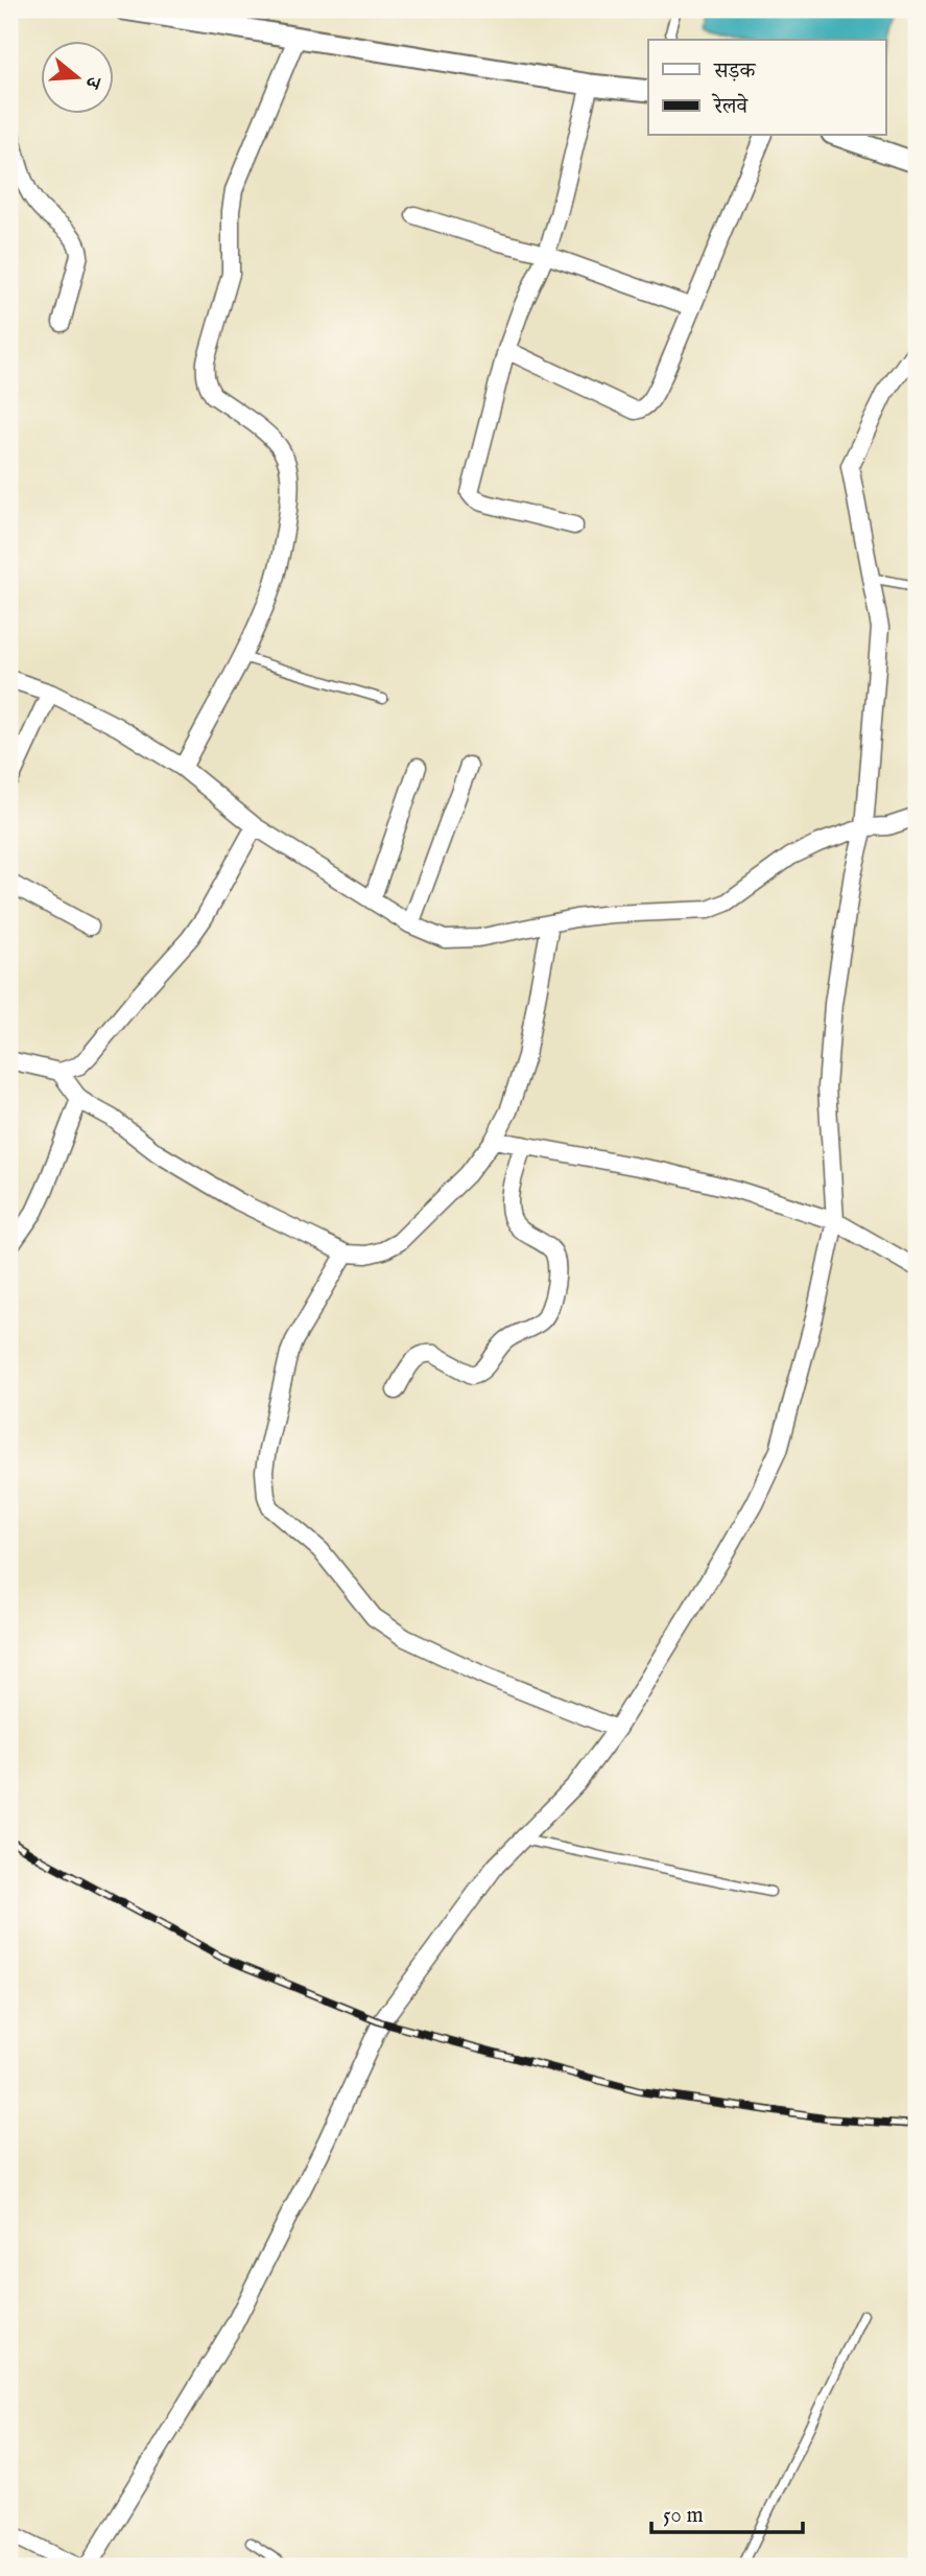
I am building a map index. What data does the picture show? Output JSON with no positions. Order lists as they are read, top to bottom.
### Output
{
  "legend": ["सड़क", "रेलवे"],
  "scale_bar": "50 m",
  "north": "right"
}
